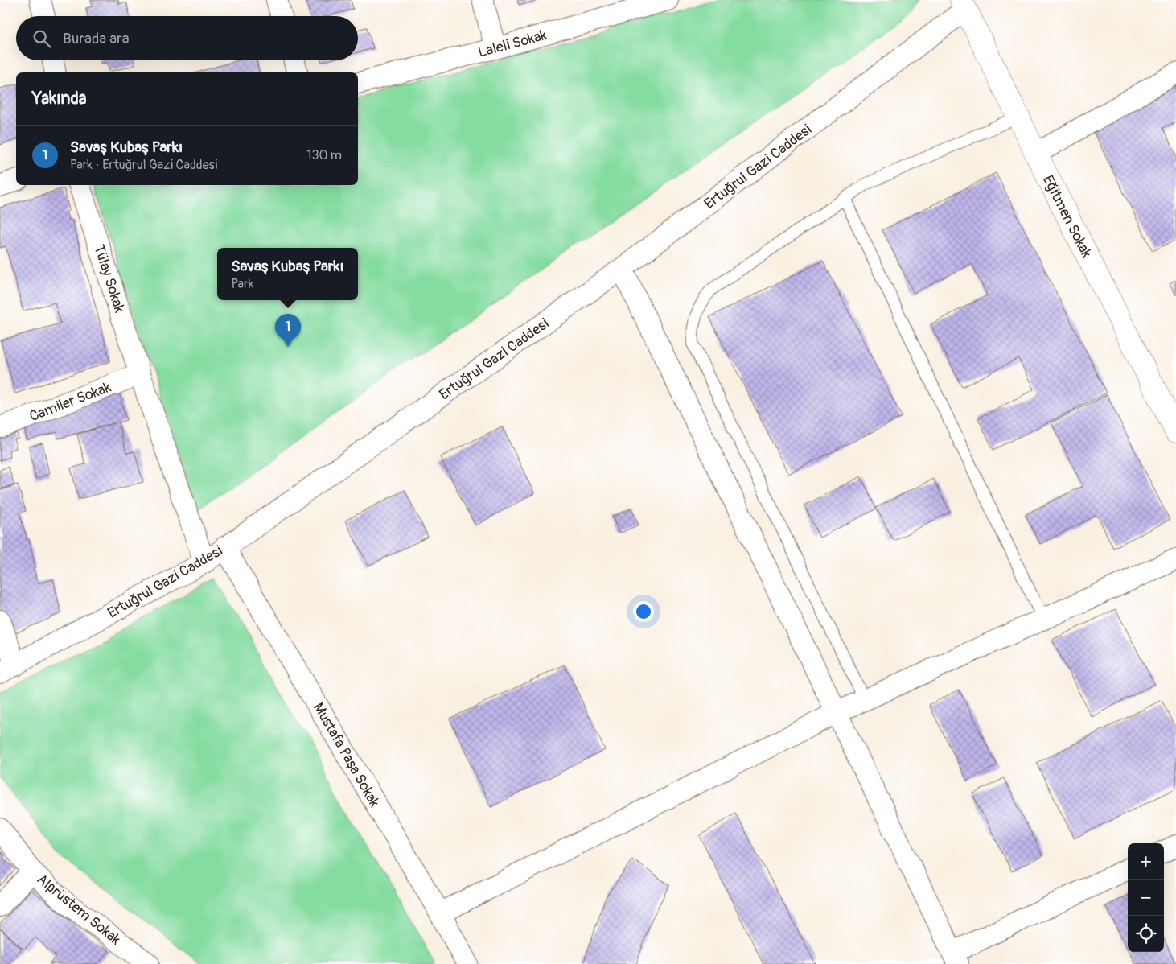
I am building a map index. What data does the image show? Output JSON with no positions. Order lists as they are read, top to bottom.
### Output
{
  "streets": {
    "street": [
      "Laleli Sokak",
      "Ertuğrul Gazi Caddesi",
      "Eğitmen Sokak",
      "Tülay Sokak",
      "Camiler Sokak",
      "Mustafa Paşa Sokak",
      "Alprüstem Sokak"
    ]
  },
  "crossings": [
    ["Ertuğrul Gazi Caddesi", "Eğitmen Sokak"],
    ["Ertuğrul Gazi Caddesi", "Tülay Sokak"],
    ["Ertuğrul Gazi Caddesi", "Mustafa Paşa Sokak"],
    ["Tülay Sokak", "Camiler Sokak"]
  ],
  "page": {
    "search": "Burada ara",
    "heading": "Yakında",
    "list": [
      {
        "mark": "1",
        "name": "Savaş Kubaş Parkı",
        "note": "Park · Ertuğrul Gazi Caddesi",
        "value": "130 m"
      }
    ],
    "popup": ["Savaş Kubaş Parkı", "Park"],
    "pins": "1",
    "map_buttons": ["+", "−"]
  }
}
